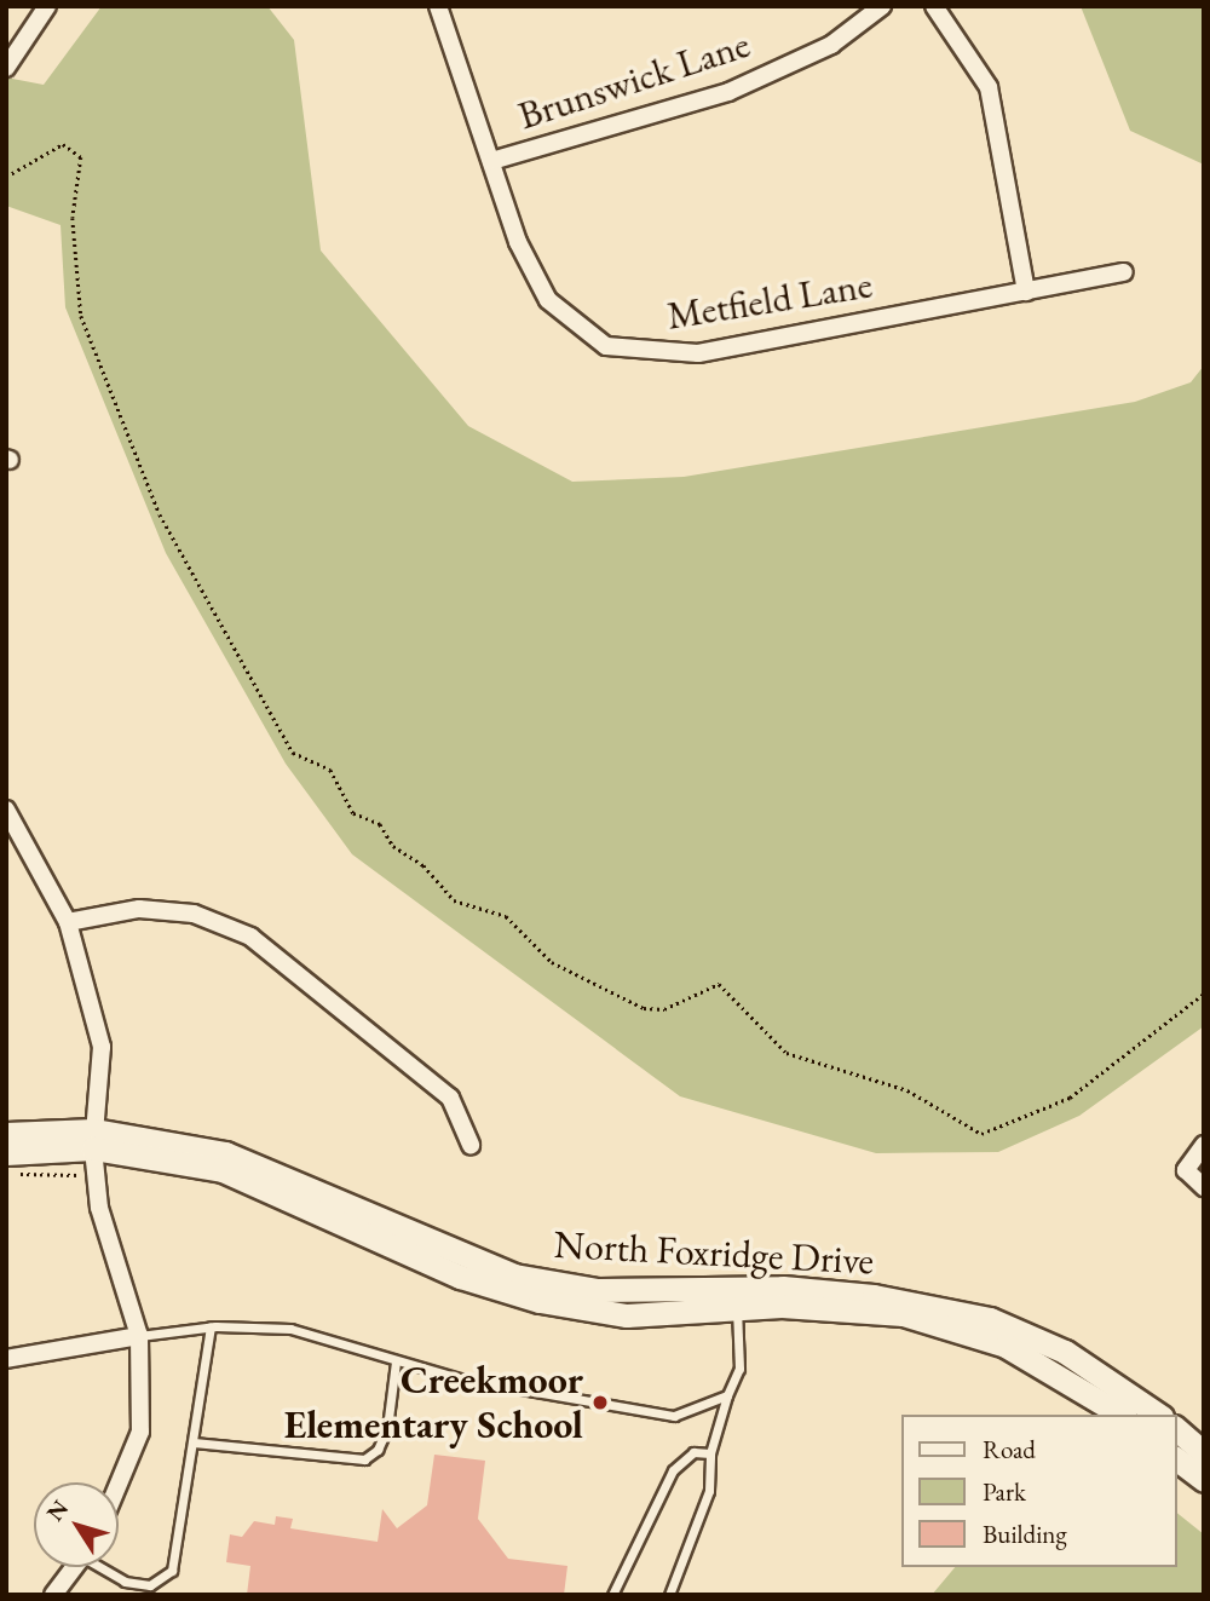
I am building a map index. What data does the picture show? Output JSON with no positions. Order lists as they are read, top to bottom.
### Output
{
  "streets": {
    "street": ["Brunswick Lane", "Metfield Lane", "North Foxridge Drive"]
  },
  "crossings": [
    ["Brunswick Lane", "Metfield Lane"]
  ],
  "places": ["Creekmoor Elementary School"],
  "legend": ["Road", "Park", "Building"],
  "north": "top left"
}
